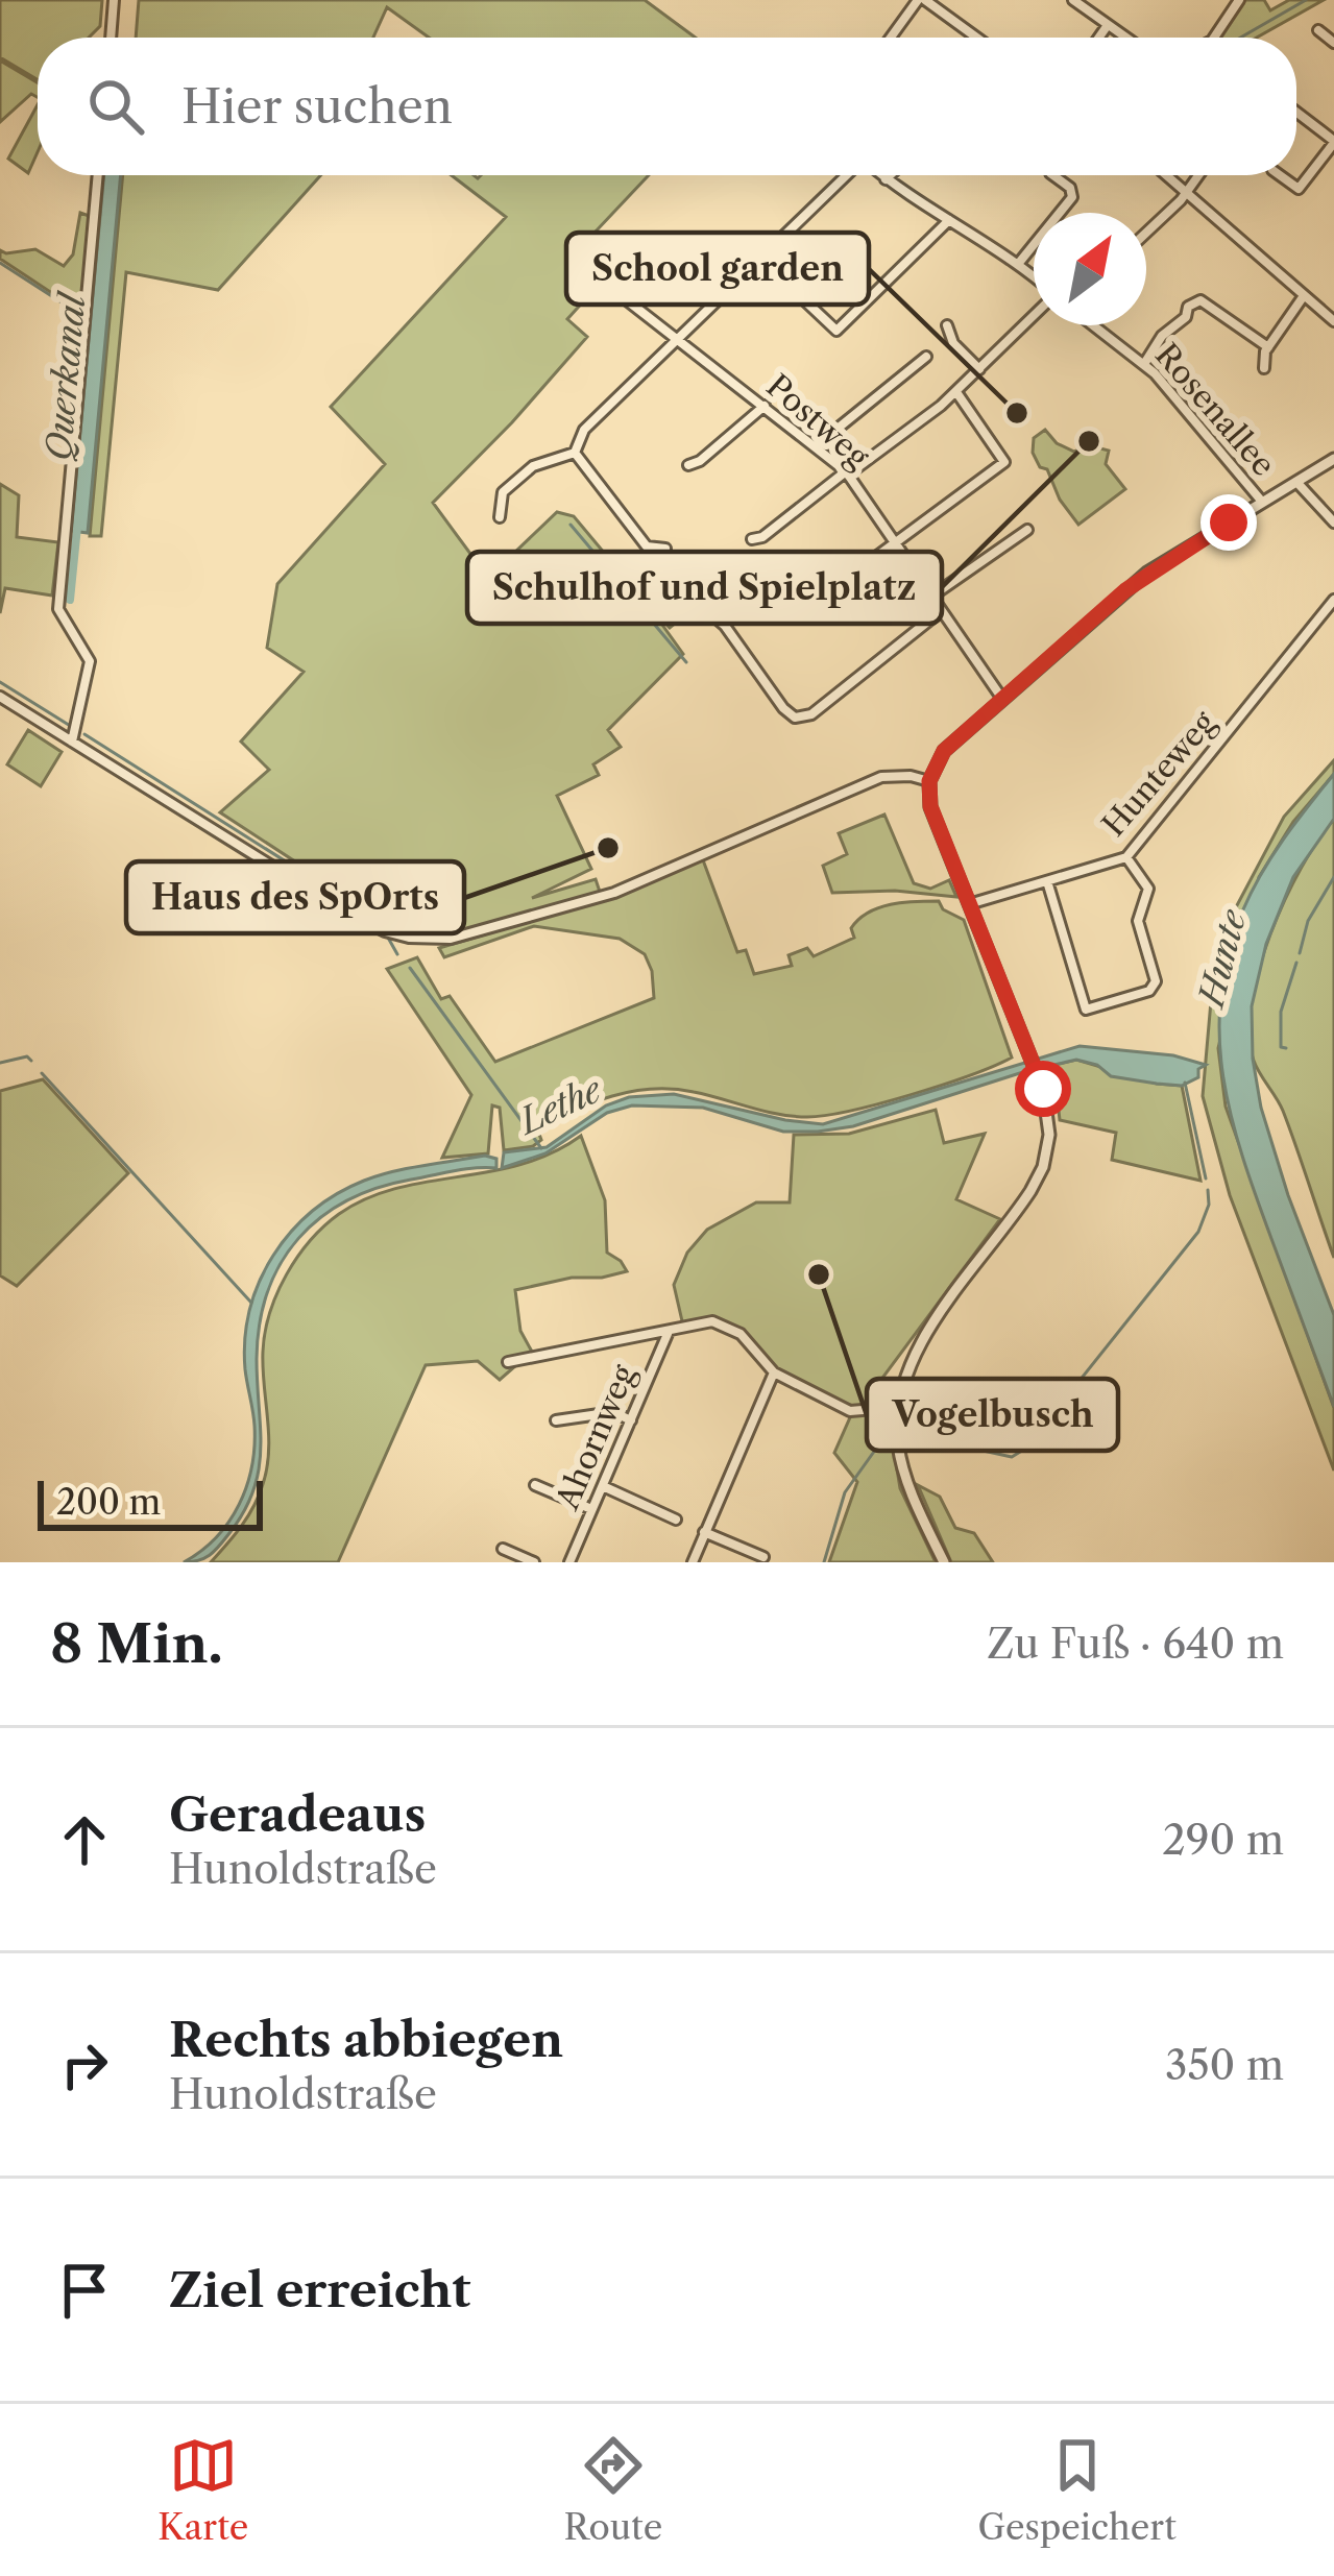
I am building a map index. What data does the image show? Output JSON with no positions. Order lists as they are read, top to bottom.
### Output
{
  "streets": {
    "street": [
      "Rosenallee",
      "Postweg",
      "Hunteweg",
      "Ahornweg"
    ]
  },
  "water": ["Querkanal", "Hunte", "Lethe"],
  "places": [
    "School garden",
    "Schulhof und Spielplatz",
    "Haus des SpOrts",
    "Vogelbusch"
  ],
  "scale_bar": "200 m",
  "north": "top right",
  "page": {
    "search": "Hier suchen",
    "scale": "200 m",
    "heading": ["8 Min.", "Zu Fuß · 640 m"],
    "list": [
      ["Geradeaus", "Hunoldstraße", "290 m"],
      ["Rechts abbiegen", "Hunoldstraße", "350 m"],
      "Ziel erreicht"
    ],
    "nav": ["Karte", "Route", "Gespeichert"]
  }
}
